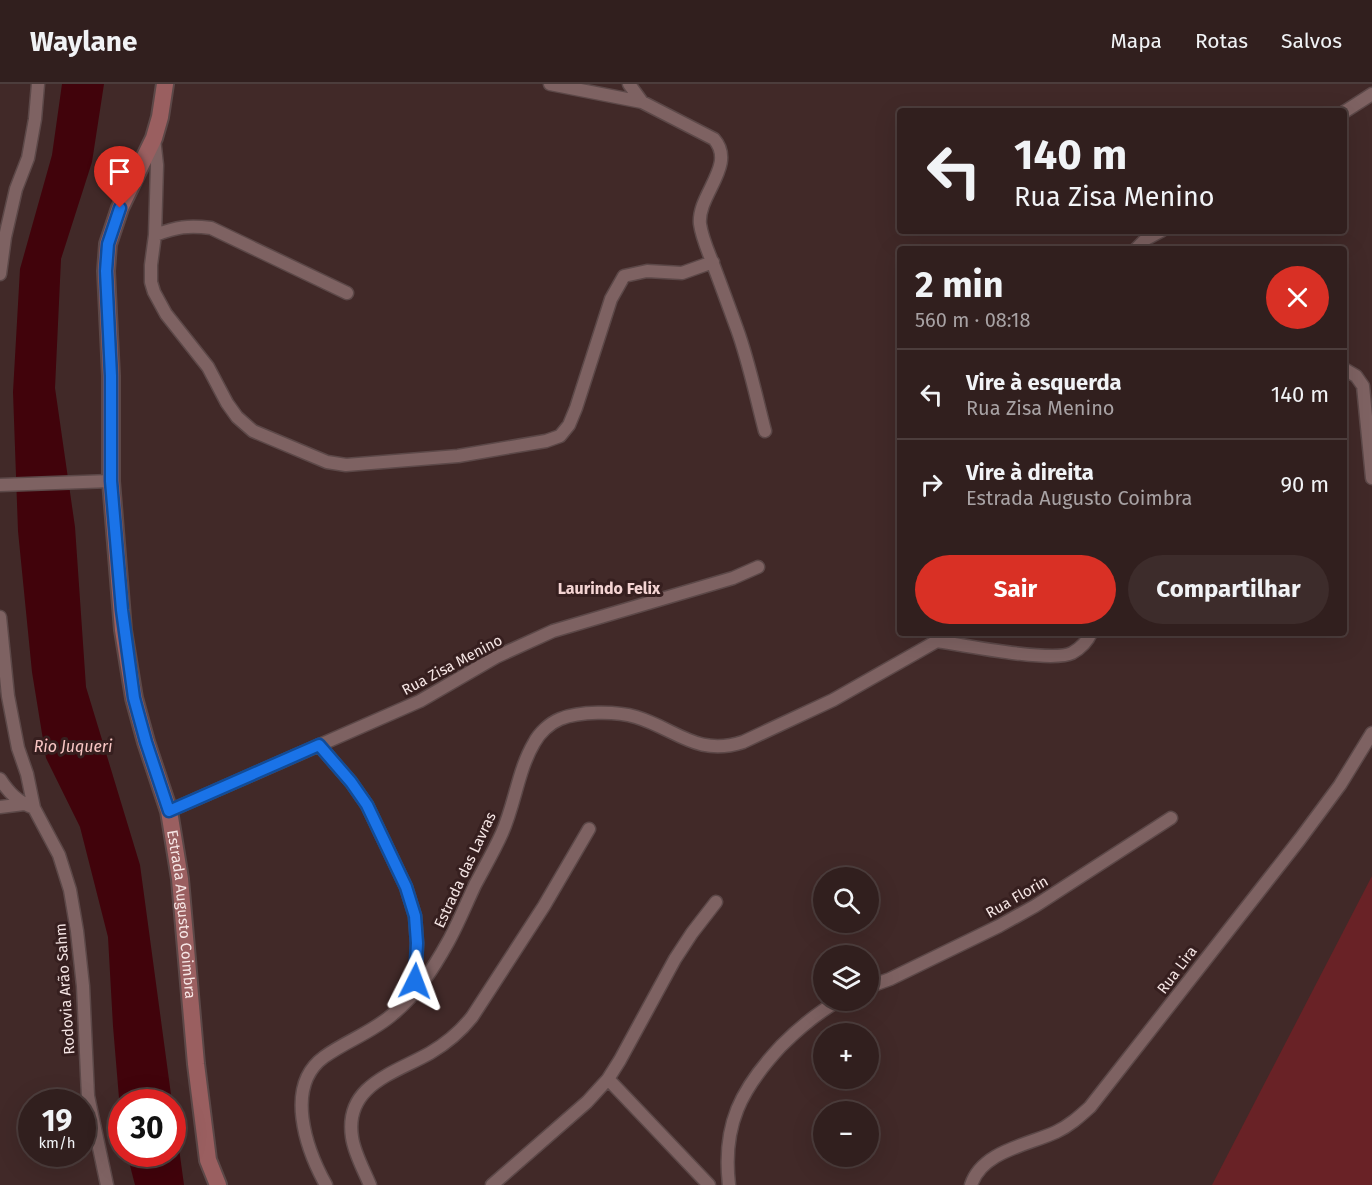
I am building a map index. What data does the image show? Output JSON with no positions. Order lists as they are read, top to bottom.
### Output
{
  "streets": {
    "street": [
      "Rua Zisa Menino",
      "Estrada das Lavras",
      "Rua Florin",
      "Estrada Augusto Coimbra",
      "Rua Lira",
      "Rodovia Arão Sahm"
    ]
  },
  "crossings": [
    ["Rua Zisa Menino", "Estrada Augusto Coimbra"]
  ],
  "districts": ["Laurindo Felix"],
  "water": ["Rio Juqueri"],
  "page": {
    "header": "Waylane",
    "nav": ["Mapa", "Rotas", "Salvos"],
    "turn": ["140 m", "Rua Zisa Menino"],
    "heading": ["2 min", "560 m · 08:18"],
    "list": [
      {
        "name": "Vire à esquerda",
        "note": "Rua Zisa Menino",
        "value": "140 m"
      },
      {
        "name": "Vire à direita",
        "note": "Estrada Augusto Coimbra",
        "value": "90 m"
      }
    ],
    "buttons": ["Sair", "Compartilhar"],
    "map_buttons": ["+", "−"],
    "speed": "19 km/h",
    "limit": "30"
  }
}
